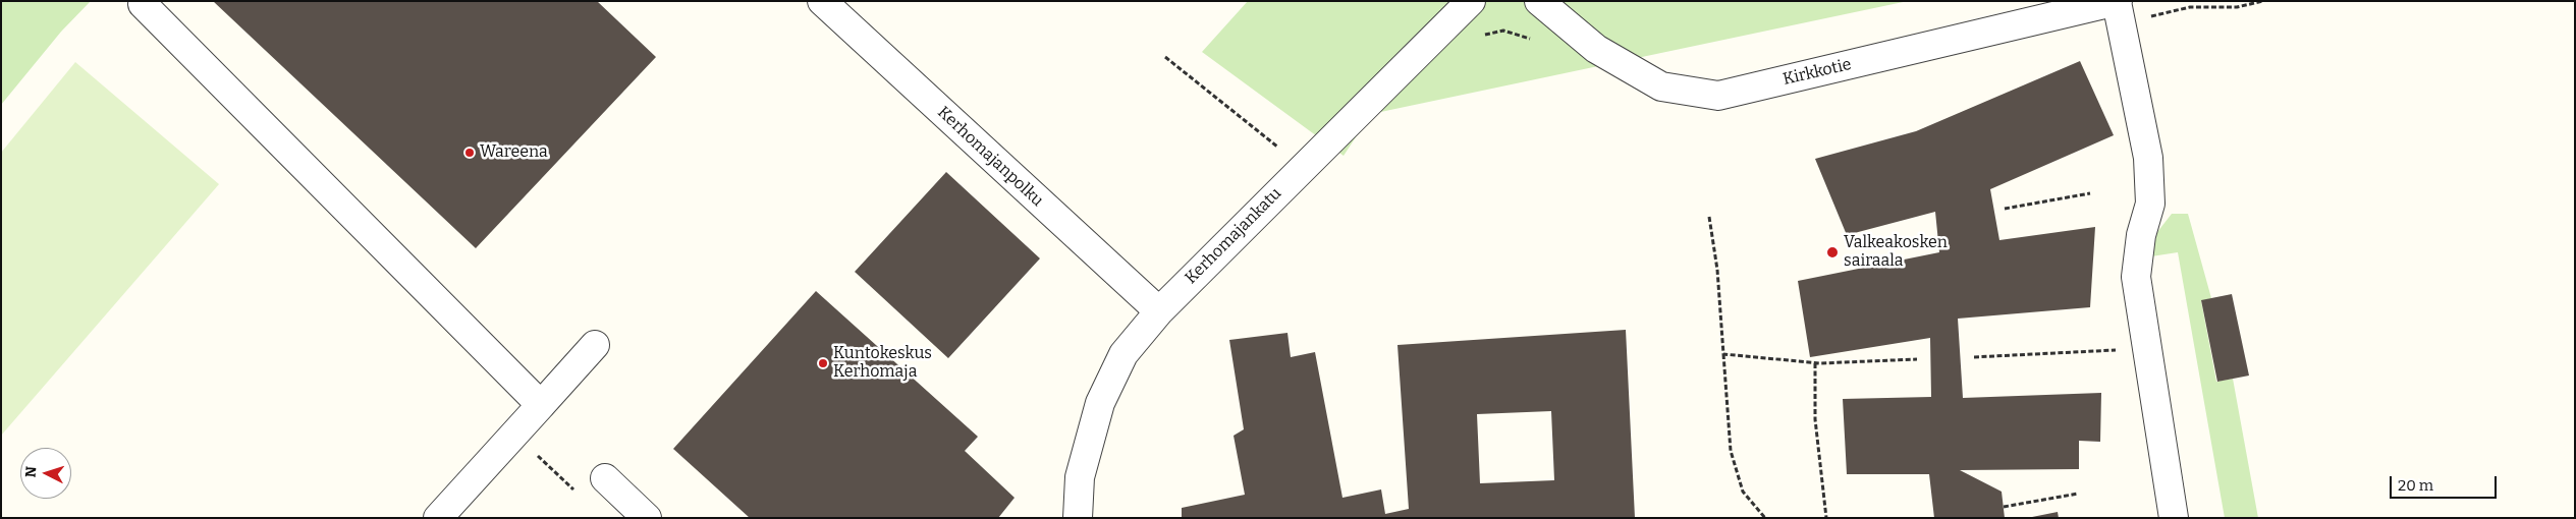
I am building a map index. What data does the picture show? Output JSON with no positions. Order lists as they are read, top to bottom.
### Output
{
  "streets": {
    "street": ["Kirkkotie", "Kerhomajanpolku", "Kerhomajankatu"]
  },
  "crossings": [
    ["Kerhomajanpolku", "Kerhomajankatu"]
  ],
  "places": ["Wareena", "Valkeakosken sairaala", "Kuntokeskus Kerhomaja"],
  "scale_bar": "20 m",
  "north": "left"
}
